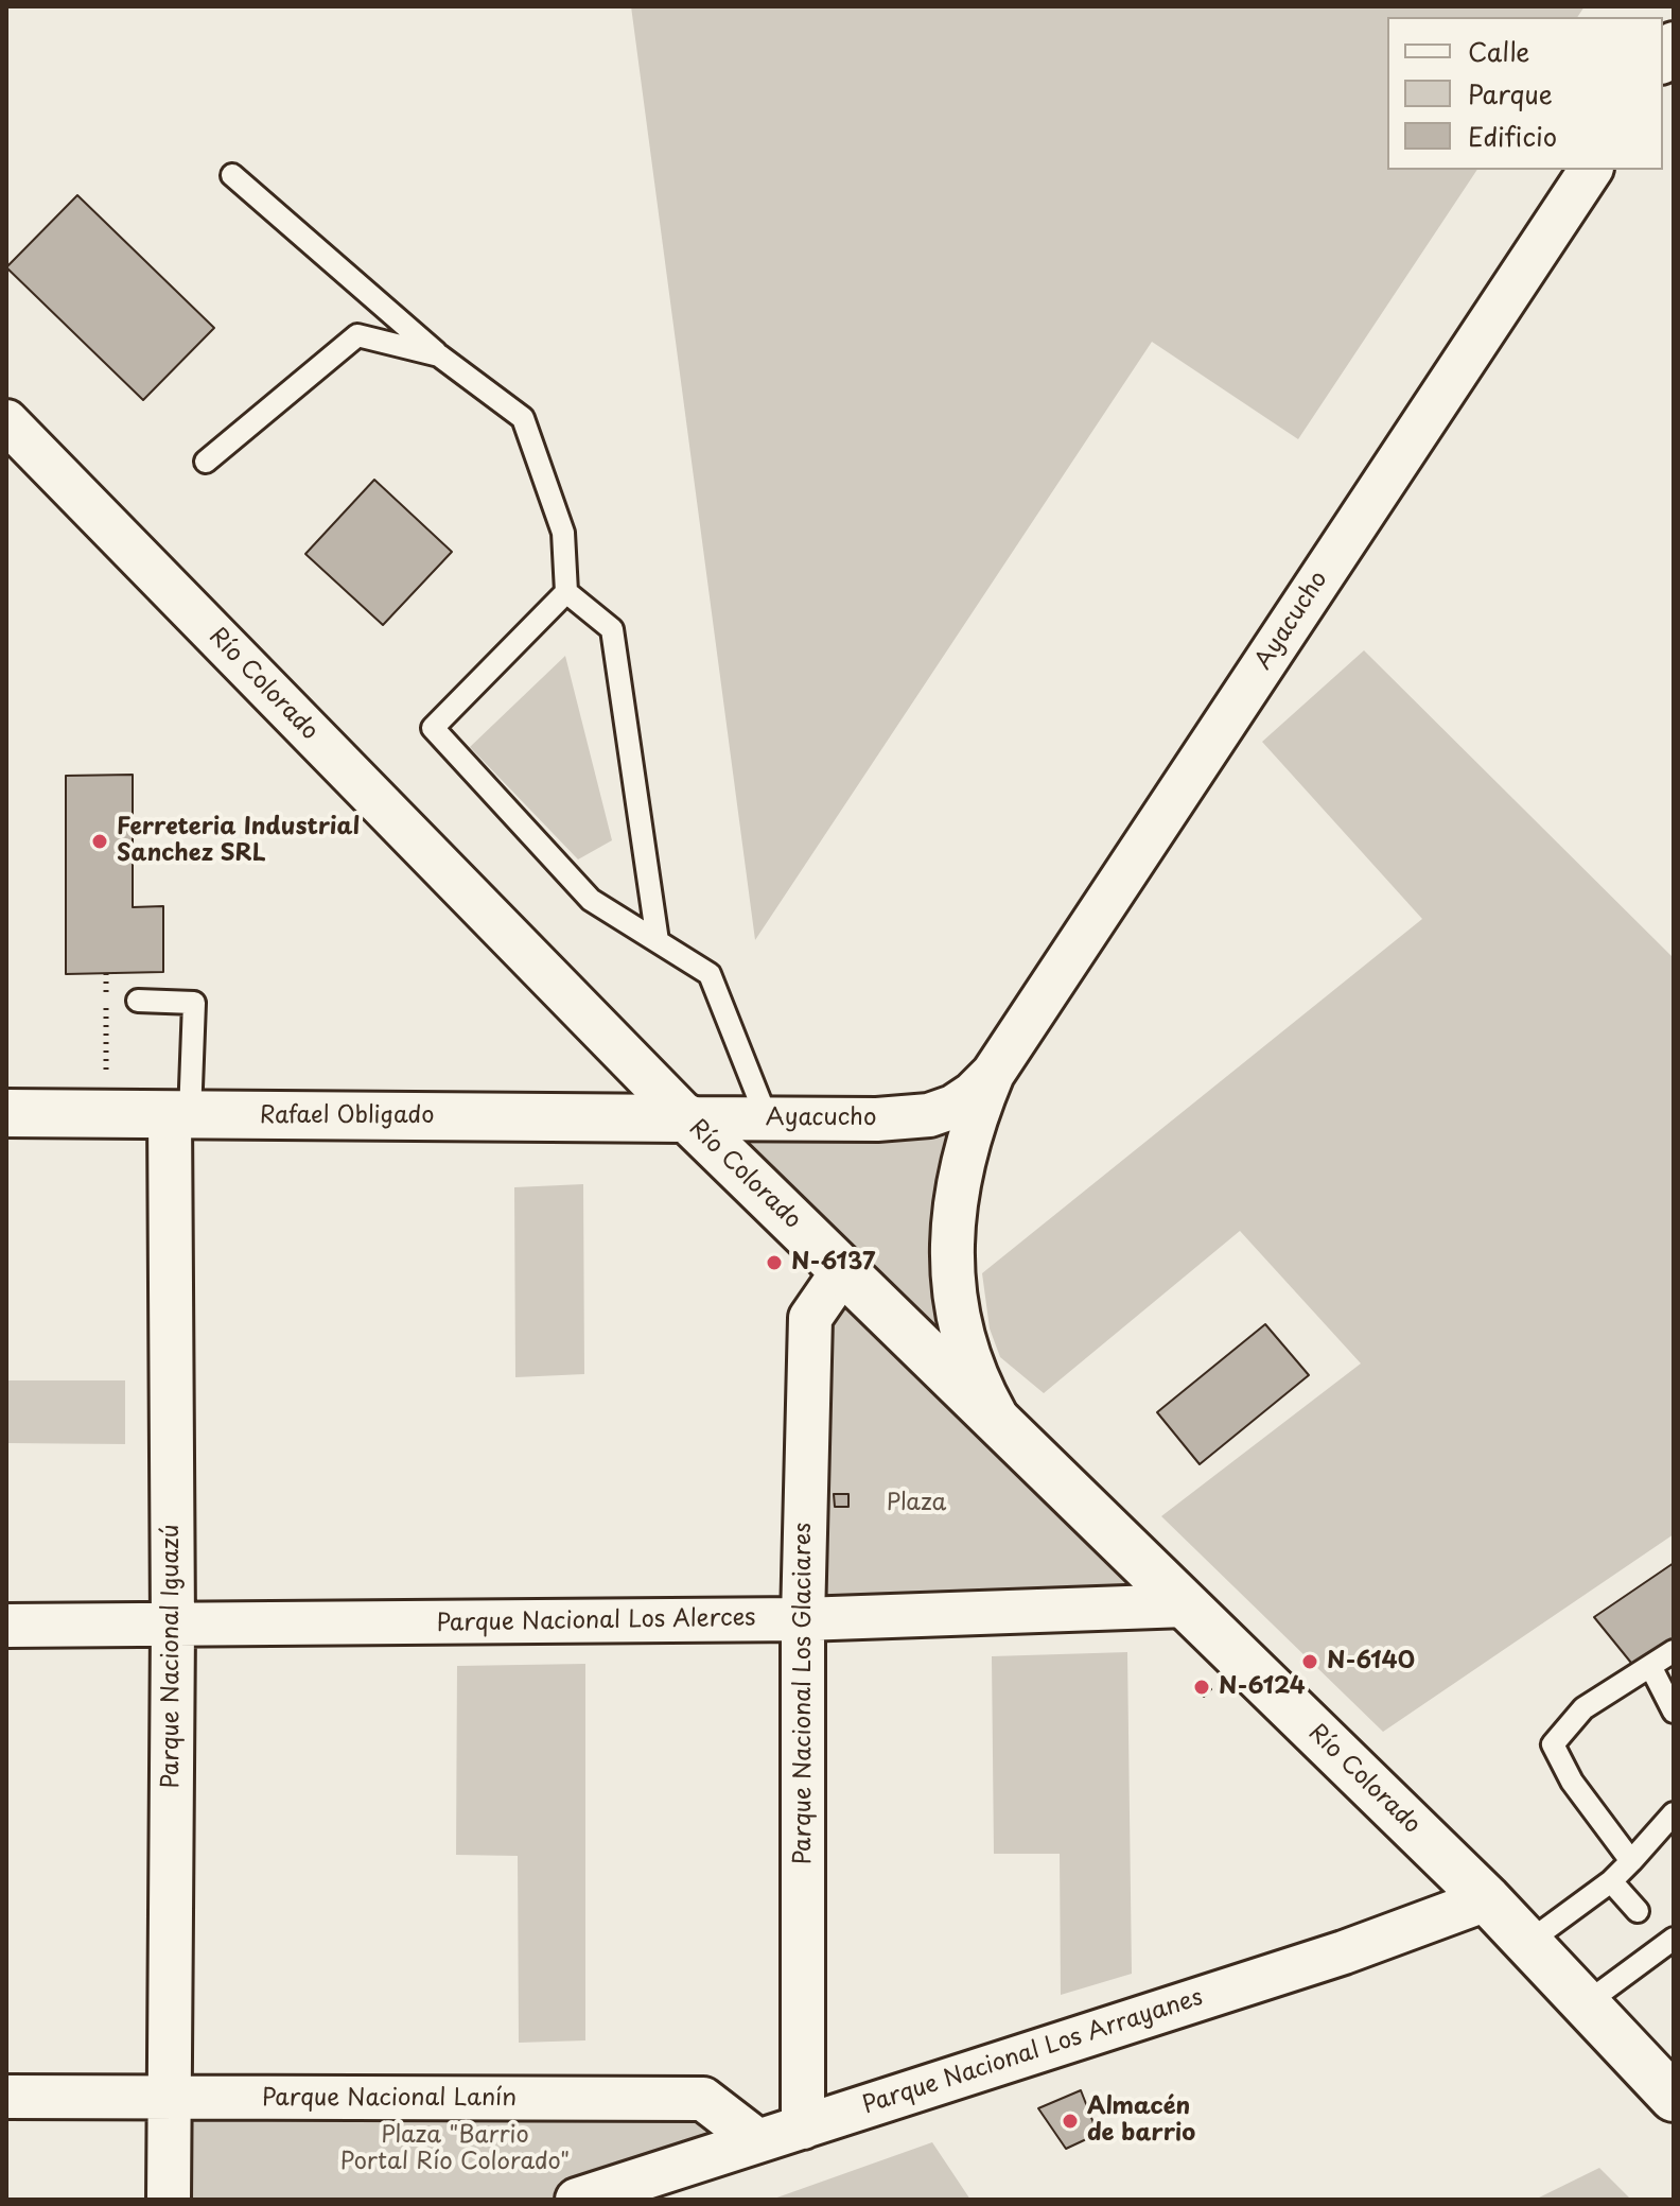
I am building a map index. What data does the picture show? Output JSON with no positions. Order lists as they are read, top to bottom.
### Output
{
  "streets": {
    "street": [
      "Ayacucho",
      "Río Colorado",
      "Rafael Obligado",
      "Parque Nacional Los Alerces",
      "Parque Nacional Iguazú",
      "Parque Nacional Los Glaciares",
      "Parque Nacional Los Arrayanes",
      "Parque Nacional Lanín"
    ]
  },
  "crossings": [
    ["Ayacucho", "Río Colorado"],
    ["Ayacucho", "Rafael Obligado"],
    ["Río Colorado", "Rafael Obligado"],
    ["Río Colorado", "Parque Nacional Los Alerces"],
    ["Río Colorado", "Parque Nacional Los Glaciares"],
    ["Río Colorado", "Parque Nacional Los Arrayanes"],
    ["Rafael Obligado", "Parque Nacional Iguazú"],
    ["Parque Nacional Los Alerces", "Parque Nacional Iguazú"],
    ["Parque Nacional Los Alerces", "Parque Nacional Los Glaciares"],
    ["Parque Nacional Iguazú", "Parque Nacional Lanín"],
    ["Parque Nacional Los Glaciares", "Parque Nacional Los Arrayanes"],
    ["Parque Nacional Los Arrayanes", "Parque Nacional Lanín"]
  ],
  "parks": ["Plaza", "Plaza \"Barrio Portal Río Colorado\""],
  "places": [
    "Ferreteria Industrial Sanchez SRL",
    "N-6137",
    "N-6140",
    "N-6124",
    "Almacén de barrio"
  ],
  "legend": ["Calle", "Parque", "Edificio"]
}
